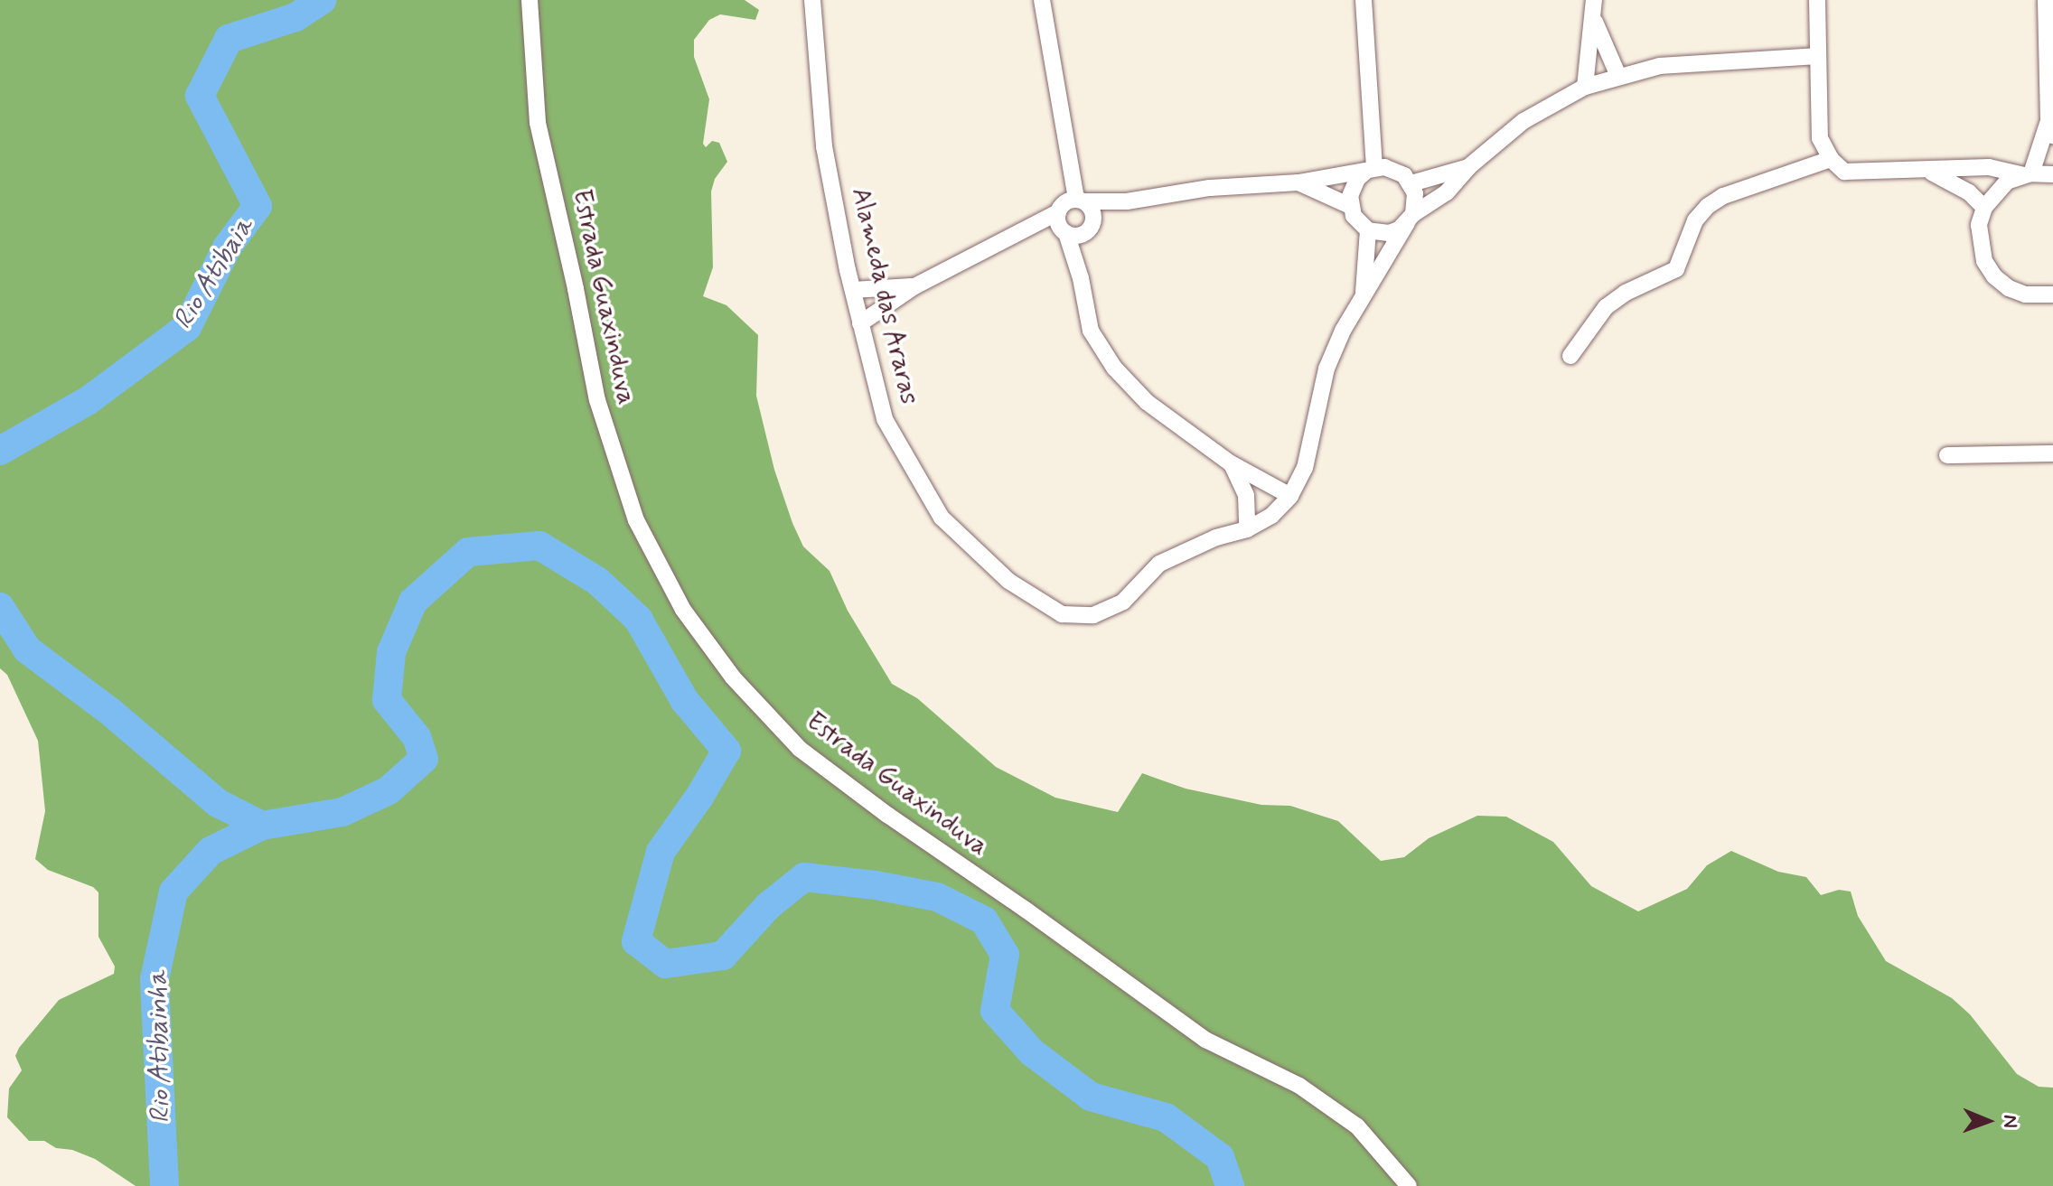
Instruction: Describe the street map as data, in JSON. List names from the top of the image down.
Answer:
{
  "streets": {
    "street": ["Alameda das Araras", "Estrada Guaxinduva"]
  },
  "water": ["Rio Atibaia", "Rio Atibainha"],
  "north": "right"
}
